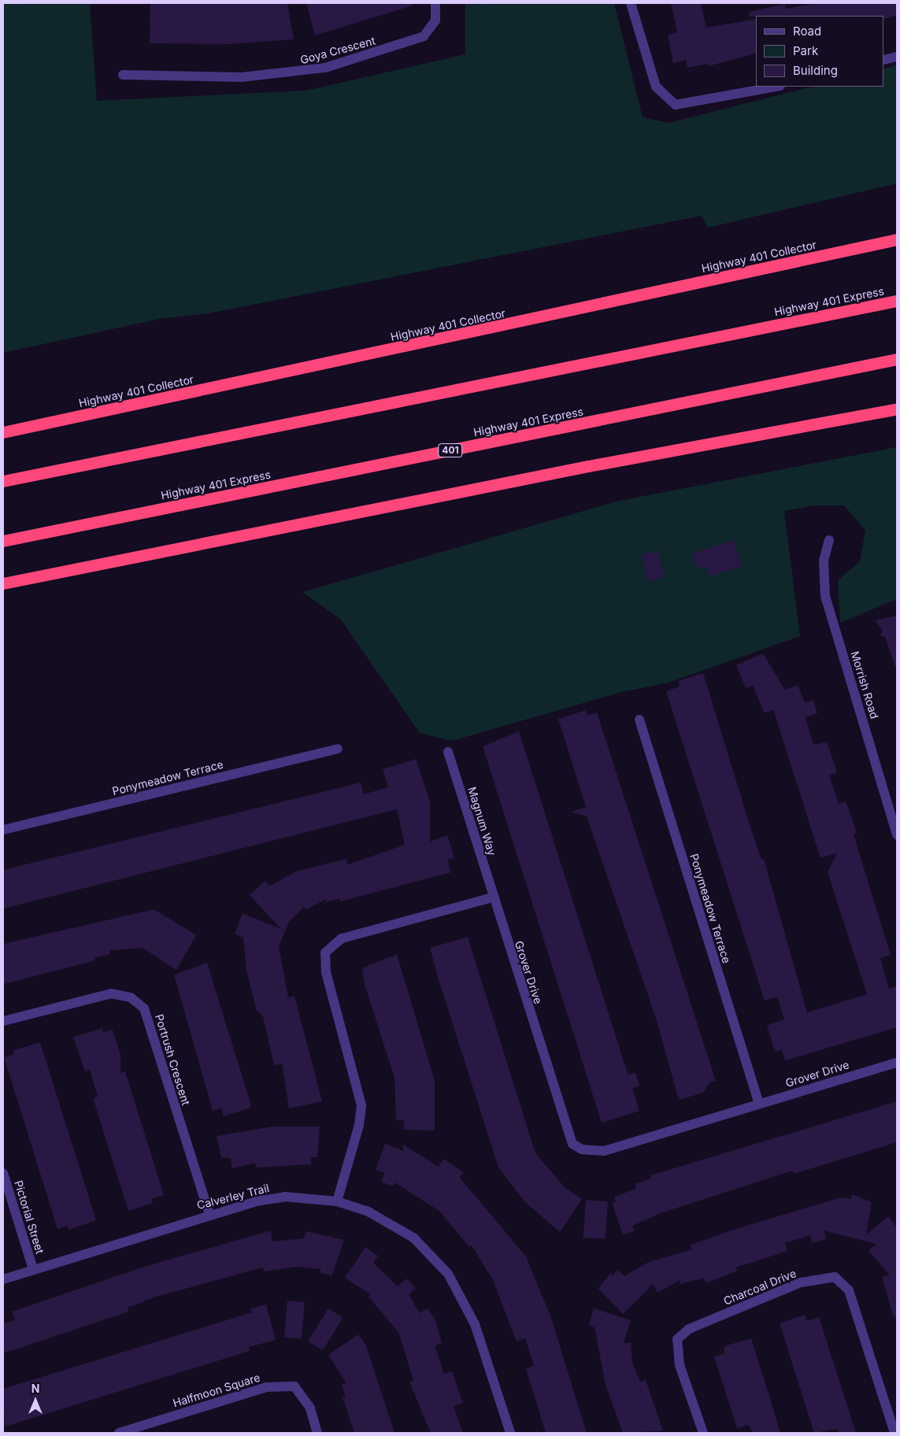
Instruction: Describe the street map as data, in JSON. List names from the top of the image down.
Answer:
{
  "streets": {
    "highway": ["Highway 401 Collector", "Highway 401 Express", "401"],
    "street": [
      "Goya Crescent",
      "Morrish Road",
      "Ponymeadow Terrace",
      "Magnum Way",
      "Grover Drive",
      "Portrush Crescent",
      "Calverley Trail",
      "Pictorial Street",
      "Charcoal Drive",
      "Halfmoon Square"
    ]
  },
  "crossings": [
    ["Ponymeadow Terrace", "Grover Drive"],
    ["Magnum Way", "Grover Drive"],
    ["Portrush Crescent", "Calverley Trail"],
    ["Calverley Trail", "Pictorial Street"]
  ],
  "legend": ["Road", "Park", "Building"],
  "north": "top"
}
